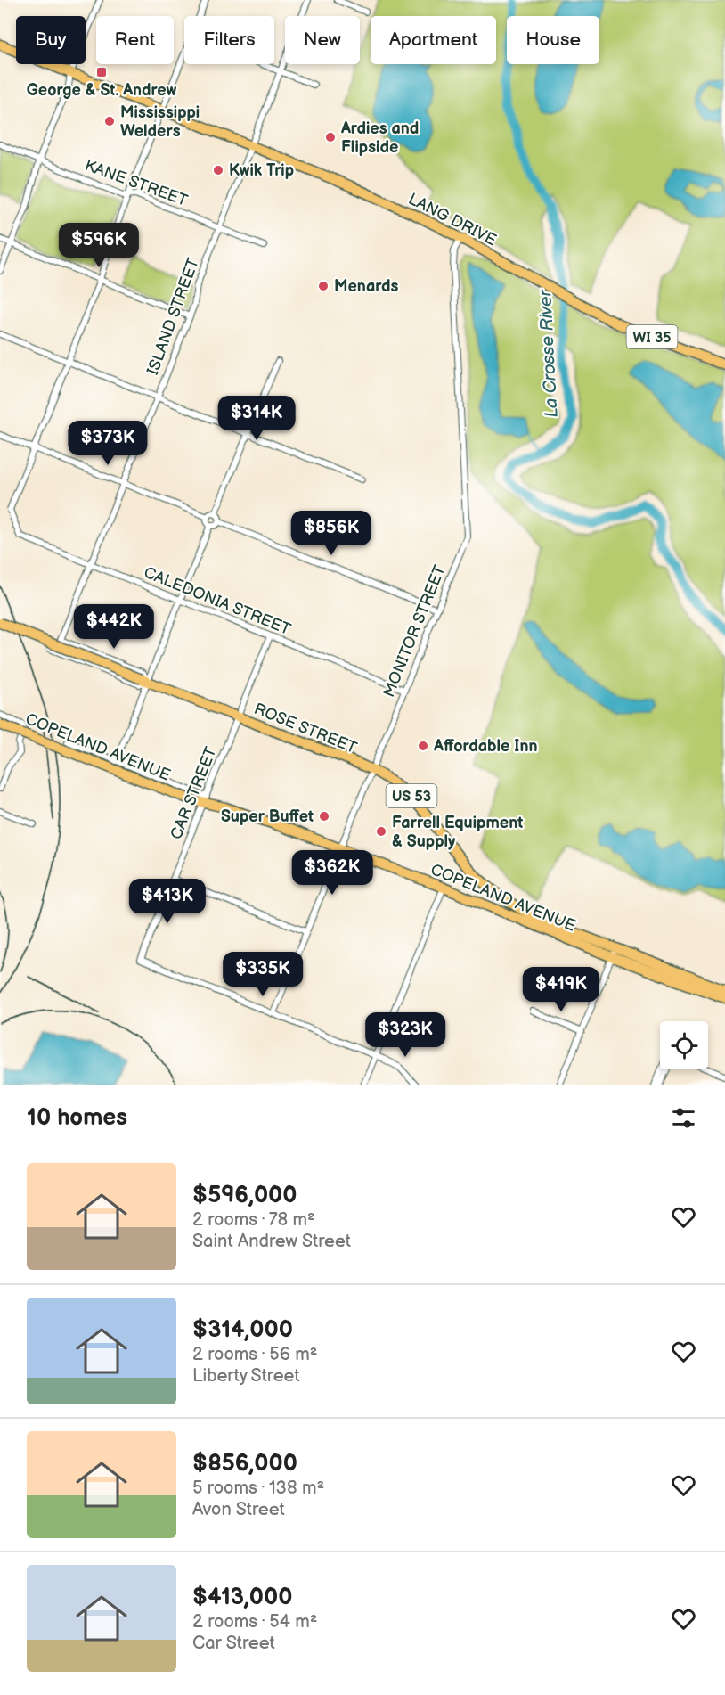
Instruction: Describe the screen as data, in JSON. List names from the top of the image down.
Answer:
{
  "streets": {
    "main road": [
      "LANG DRIVE",
      "WI 35",
      "ROSE STREET",
      "COPELAND AVENUE",
      "US 53"
    ],
    "street": [
      "KANE STREET",
      "ISLAND STREET",
      "CALEDONIA STREET",
      "MONITOR STREET",
      "CAR STREET"
    ]
  },
  "crossings": [
    ["KANE STREET", "ISLAND STREET"],
    ["LANG DRIVE", "ISLAND STREET"],
    ["LANG DRIVE", "WI 35"],
    ["LANG DRIVE", "MONITOR STREET"],
    ["ISLAND STREET", "CALEDONIA STREET"],
    ["ISLAND STREET", "ROSE STREET"],
    ["CALEDONIA STREET", "MONITOR STREET"],
    ["CALEDONIA STREET", "CAR STREET"],
    ["MONITOR STREET", "ROSE STREET"],
    ["MONITOR STREET", "COPELAND AVENUE"],
    ["MONITOR STREET", "CAR STREET"],
    ["ROSE STREET", "COPELAND AVENUE"],
    ["ROSE STREET", "CAR STREET"],
    ["COPELAND AVENUE", "CAR STREET"]
  ],
  "water": ["La Crosse River"],
  "places": {
    "transit": ["George & St. Andrew"],
    "other": [
      "Mississippi Welders",
      "Ardies and Flipside",
      "Kwik Trip",
      "Menards",
      "Affordable Inn",
      "Super Buffet",
      "Farrell Equipment & Supply"
    ]
  },
  "page": {
    "chip": [
      "Buy",
      "Rent",
      "Filters",
      "New",
      "Apartment",
      "House"
    ],
    "price": [
      "$596K",
      "$314K",
      "$373K",
      "$856K",
      "$442K",
      "$362K",
      "$413K",
      "$335K",
      "$419K",
      "$323K"
    ],
    "heading": "10 homes",
    "list": [
      {
        "name": "$596,000",
        "note": "2 rooms · 78 m² · Saint Andrew Street"
      },
      {
        "name": "$314,000",
        "note": "2 rooms · 56 m² · Liberty Street"
      },
      {
        "name": "$856,000",
        "note": "5 rooms · 138 m² · Avon Street"
      },
      {
        "name": "$413,000",
        "note": "2 rooms · 54 m² · Car Street"
      }
    ]
  }
}
